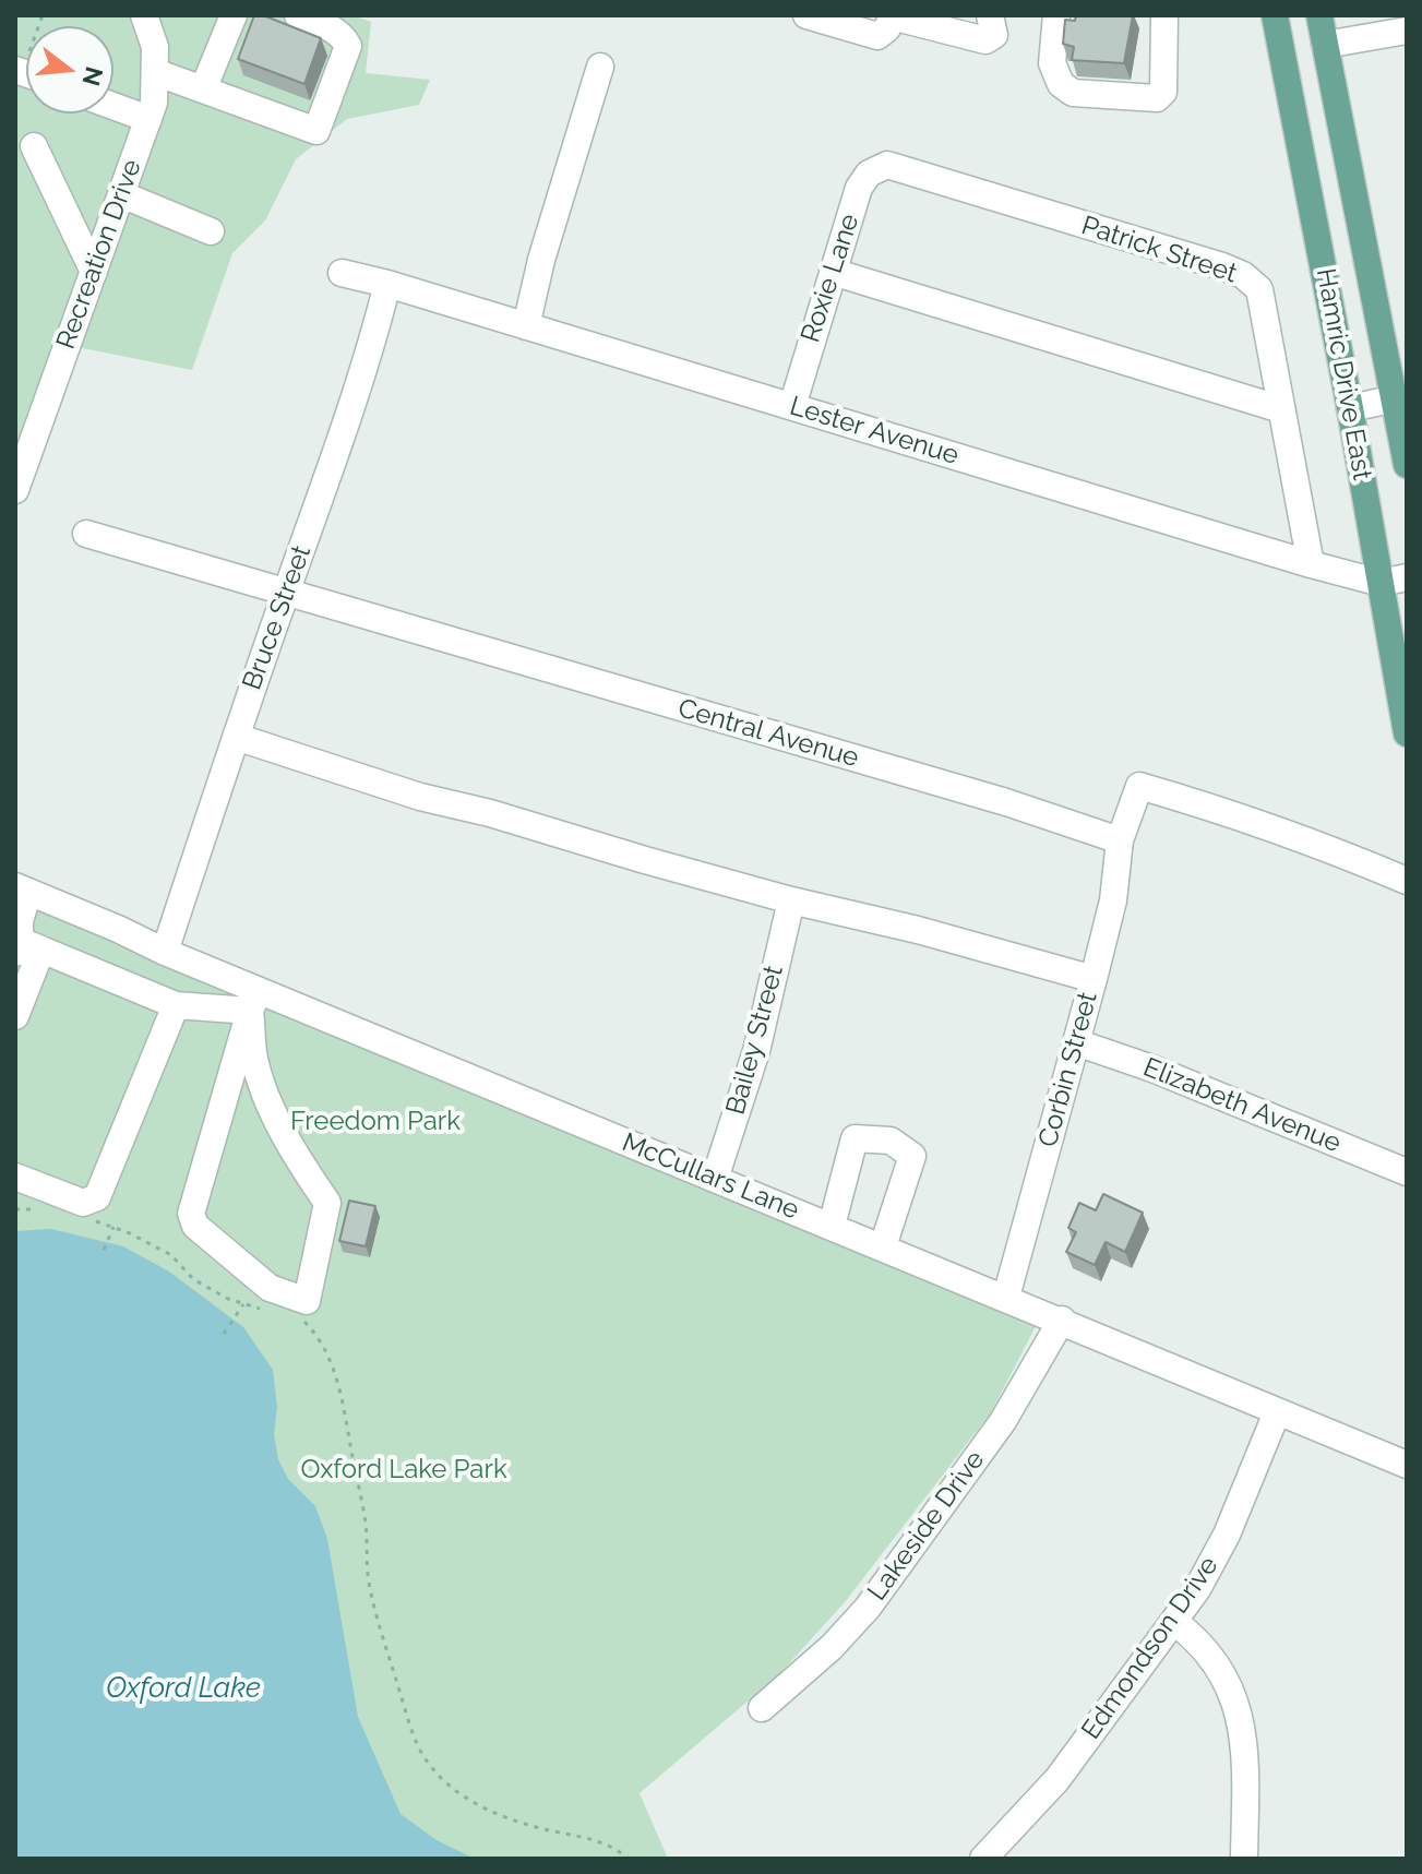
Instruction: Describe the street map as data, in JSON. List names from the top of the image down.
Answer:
{
  "streets": {
    "main road": ["Hamric Drive East"],
    "street": [
      "Patrick Street",
      "Recreation Drive",
      "Roxie Lane",
      "Lester Avenue",
      "Bruce Street",
      "Central Avenue",
      "Bailey Street",
      "Corbin Street",
      "Elizabeth Avenue",
      "McCullars Lane",
      "Lakeside Drive",
      "Edmondson Drive"
    ]
  },
  "crossings": [
    ["Patrick Street", "Roxie Lane"],
    ["Patrick Street", "Lester Avenue"],
    ["Roxie Lane", "Lester Avenue"],
    ["Hamric Drive East", "Lester Avenue"],
    ["Lester Avenue", "Bruce Street"],
    ["Bruce Street", "Central Avenue"],
    ["Bruce Street", "McCullars Lane"],
    ["Central Avenue", "Corbin Street"],
    ["Bailey Street", "McCullars Lane"],
    ["Corbin Street", "Elizabeth Avenue"],
    ["Corbin Street", "McCullars Lane"],
    ["McCullars Lane", "Lakeside Drive"],
    ["McCullars Lane", "Edmondson Drive"]
  ],
  "water": ["Oxford Lake"],
  "parks": ["Freedom Park", "Oxford Lake Park"],
  "north": "right"
}
